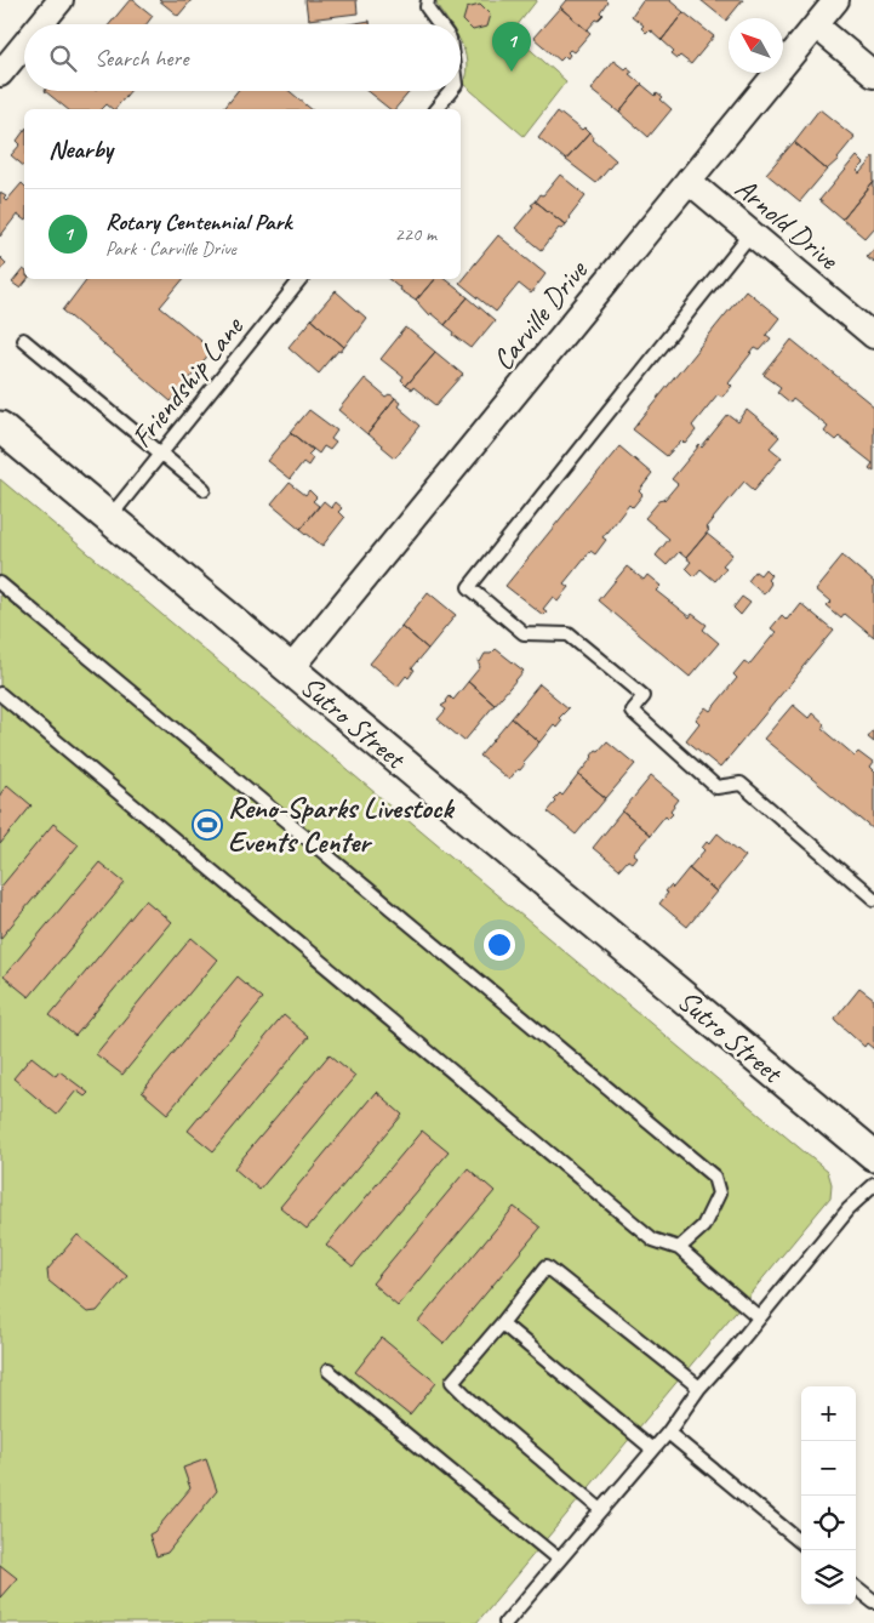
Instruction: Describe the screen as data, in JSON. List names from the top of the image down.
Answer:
{
  "streets": {
    "street": ["Arnold Drive", "Carville Drive", "Sutro Street"],
    "lane": ["Friendship Lane"]
  },
  "crossings": [
    ["Arnold Drive", "Carville Drive"],
    ["Carville Drive", "Sutro Street"],
    ["Friendship Lane", "Sutro Street"]
  ],
  "places": {
    "sports": ["Reno-Sparks Livestock Events Center"]
  },
  "north": "top left",
  "page": {
    "pins": "1",
    "search": "Search here",
    "heading": "Nearby",
    "list": [
      {
        "mark": "1",
        "name": "Rotary Centennial Park",
        "note": "Park · Carville Drive",
        "value": "220 m"
      }
    ],
    "map_buttons": ["+", "−"]
  }
}
